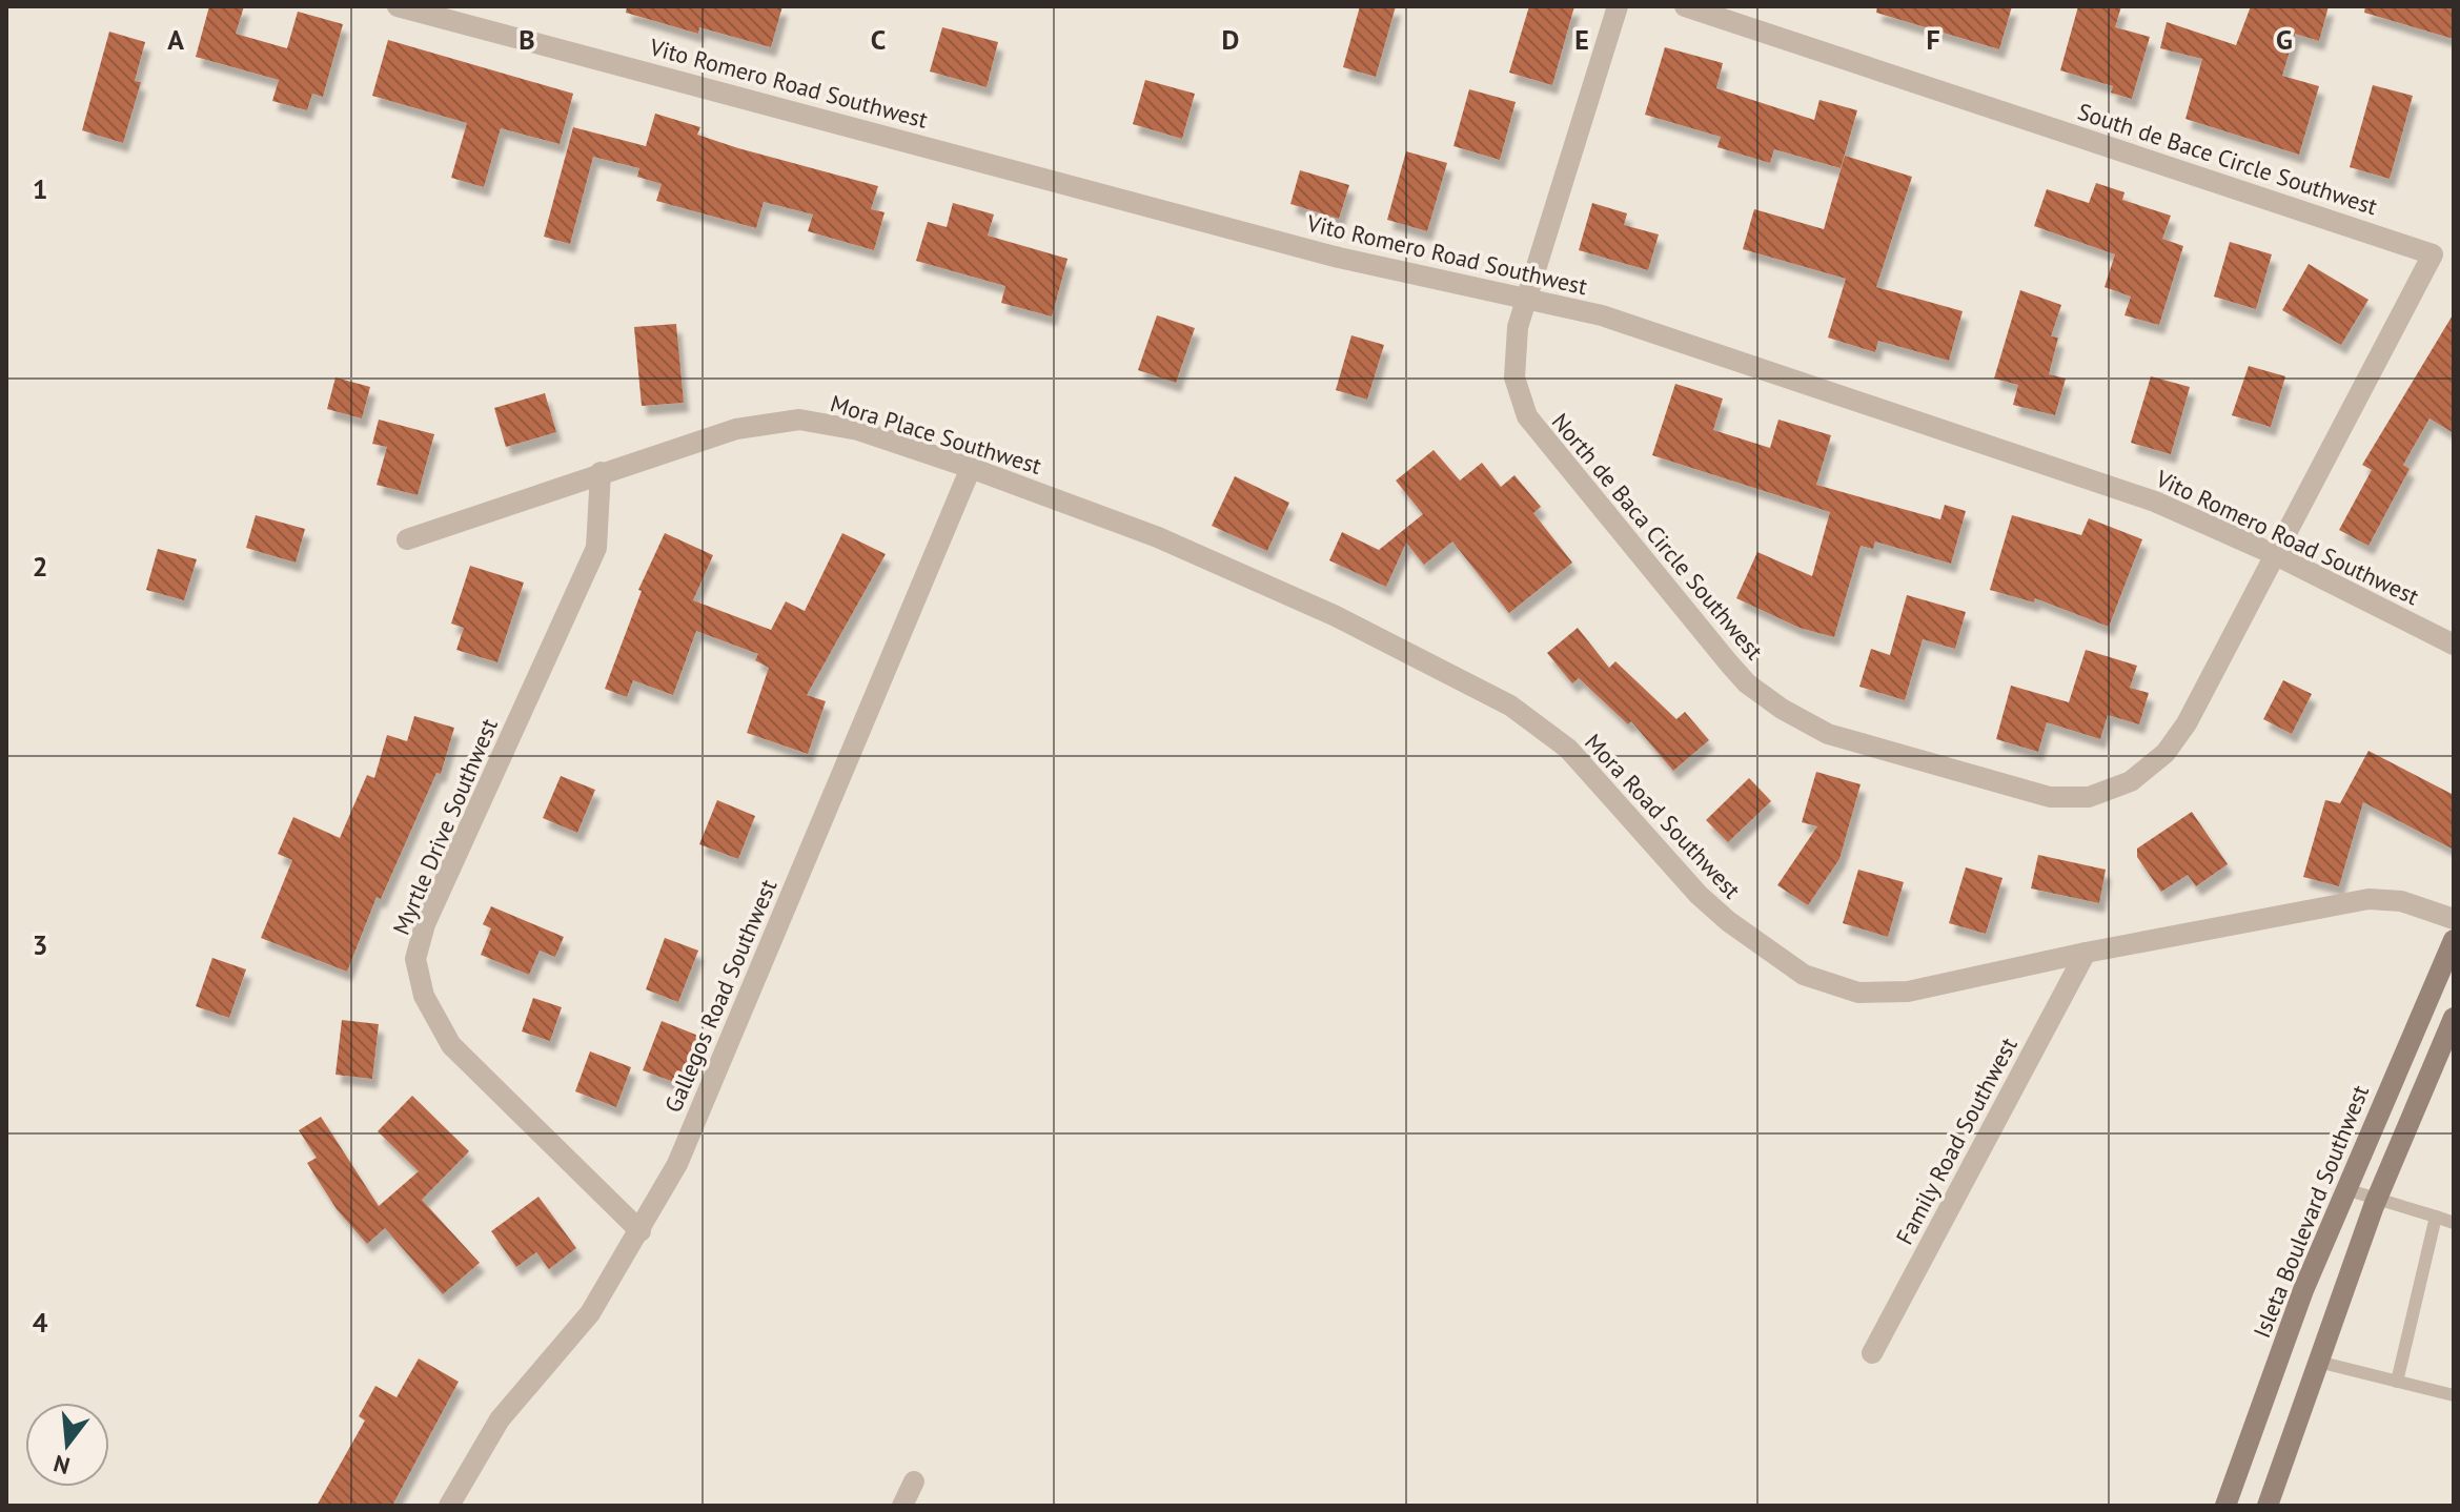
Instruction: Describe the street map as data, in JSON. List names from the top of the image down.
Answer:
{
  "streets": {
    "main road": ["Isleta Boulevard Southwest"],
    "street": [
      "Vito Romero Road Southwest",
      "South de Bace Circle Southwest",
      "Mora Place Southwest",
      "North de Baca Circle Southwest",
      "Mora Road Southwest",
      "Myrtle Drive Southwest",
      "Gallegos Road Southwest",
      "Family Road Southwest"
    ]
  },
  "crossings": [
    ["Vito Romero Road Southwest", "South de Bace Circle Southwest"],
    ["Vito Romero Road Southwest", "North de Baca Circle Southwest"],
    ["South de Bace Circle Southwest", "North de Baca Circle Southwest"],
    ["Mora Place Southwest", "Mora Road Southwest"],
    ["Mora Place Southwest", "Myrtle Drive Southwest"],
    ["Mora Place Southwest", "Gallegos Road Southwest"],
    ["Mora Road Southwest", "Family Road Southwest"],
    ["Myrtle Drive Southwest", "Gallegos Road Southwest"]
  ],
  "north": "bottom",
  "grid": {
    "columns": [
      "A",
      "B",
      "C",
      "D",
      "E",
      "F",
      "G"
    ],
    "rows": [
      "1",
      "2",
      "3",
      "4"
    ]
  }
}
